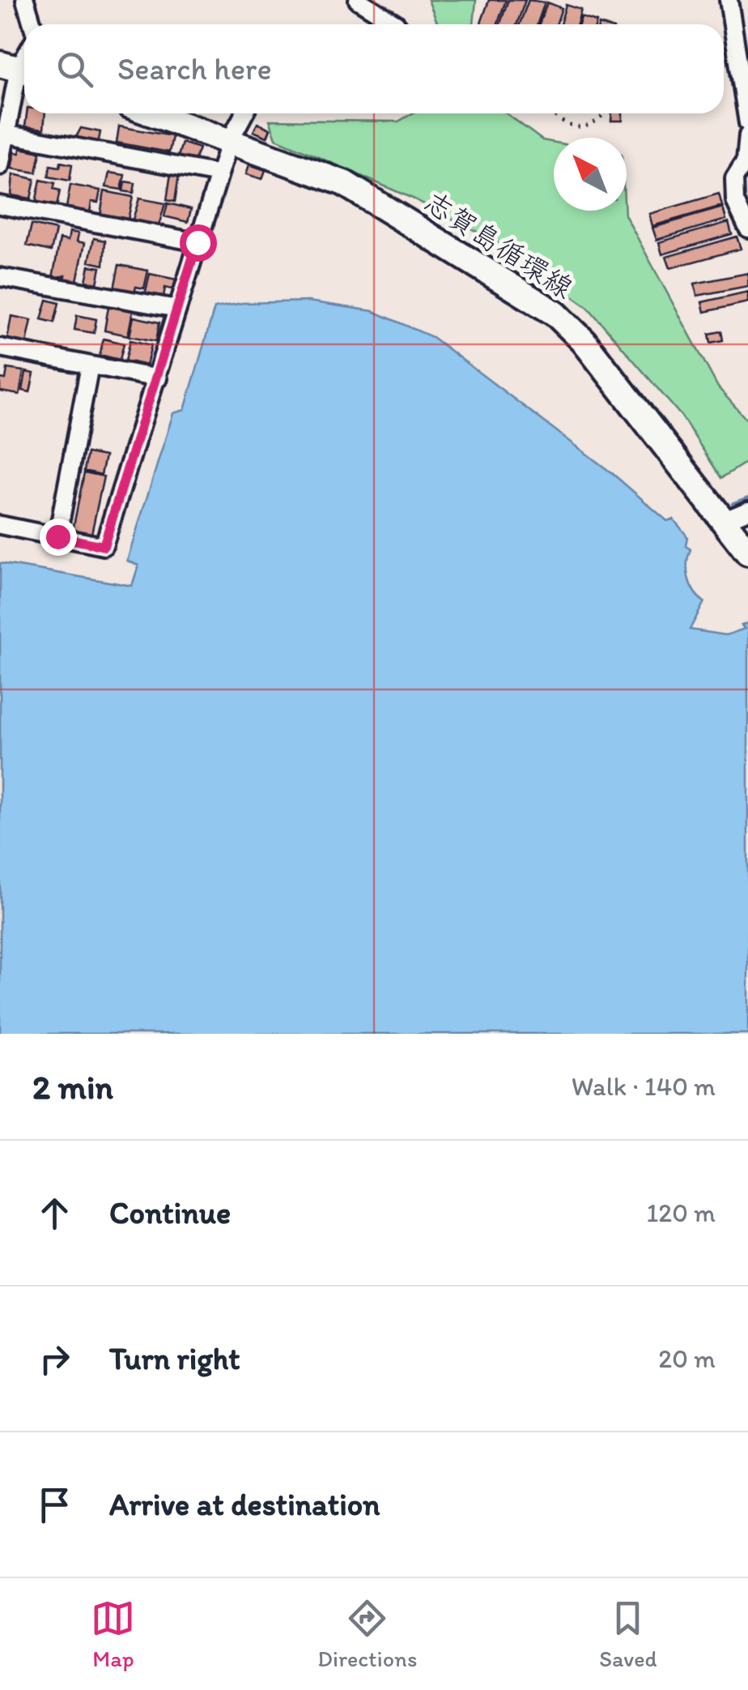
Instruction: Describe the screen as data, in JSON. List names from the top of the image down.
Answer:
{
  "streets": {
    "main road": ["志賀島循環線"]
  },
  "north": "top left",
  "page": {
    "search": "Search here",
    "heading": ["2 min", "Walk · 140 m"],
    "list": [
      ["Continue", "120 m"],
      ["Turn right", "20 m"],
      "Arrive at destination"
    ],
    "nav": ["Map", "Directions", "Saved"]
  }
}
